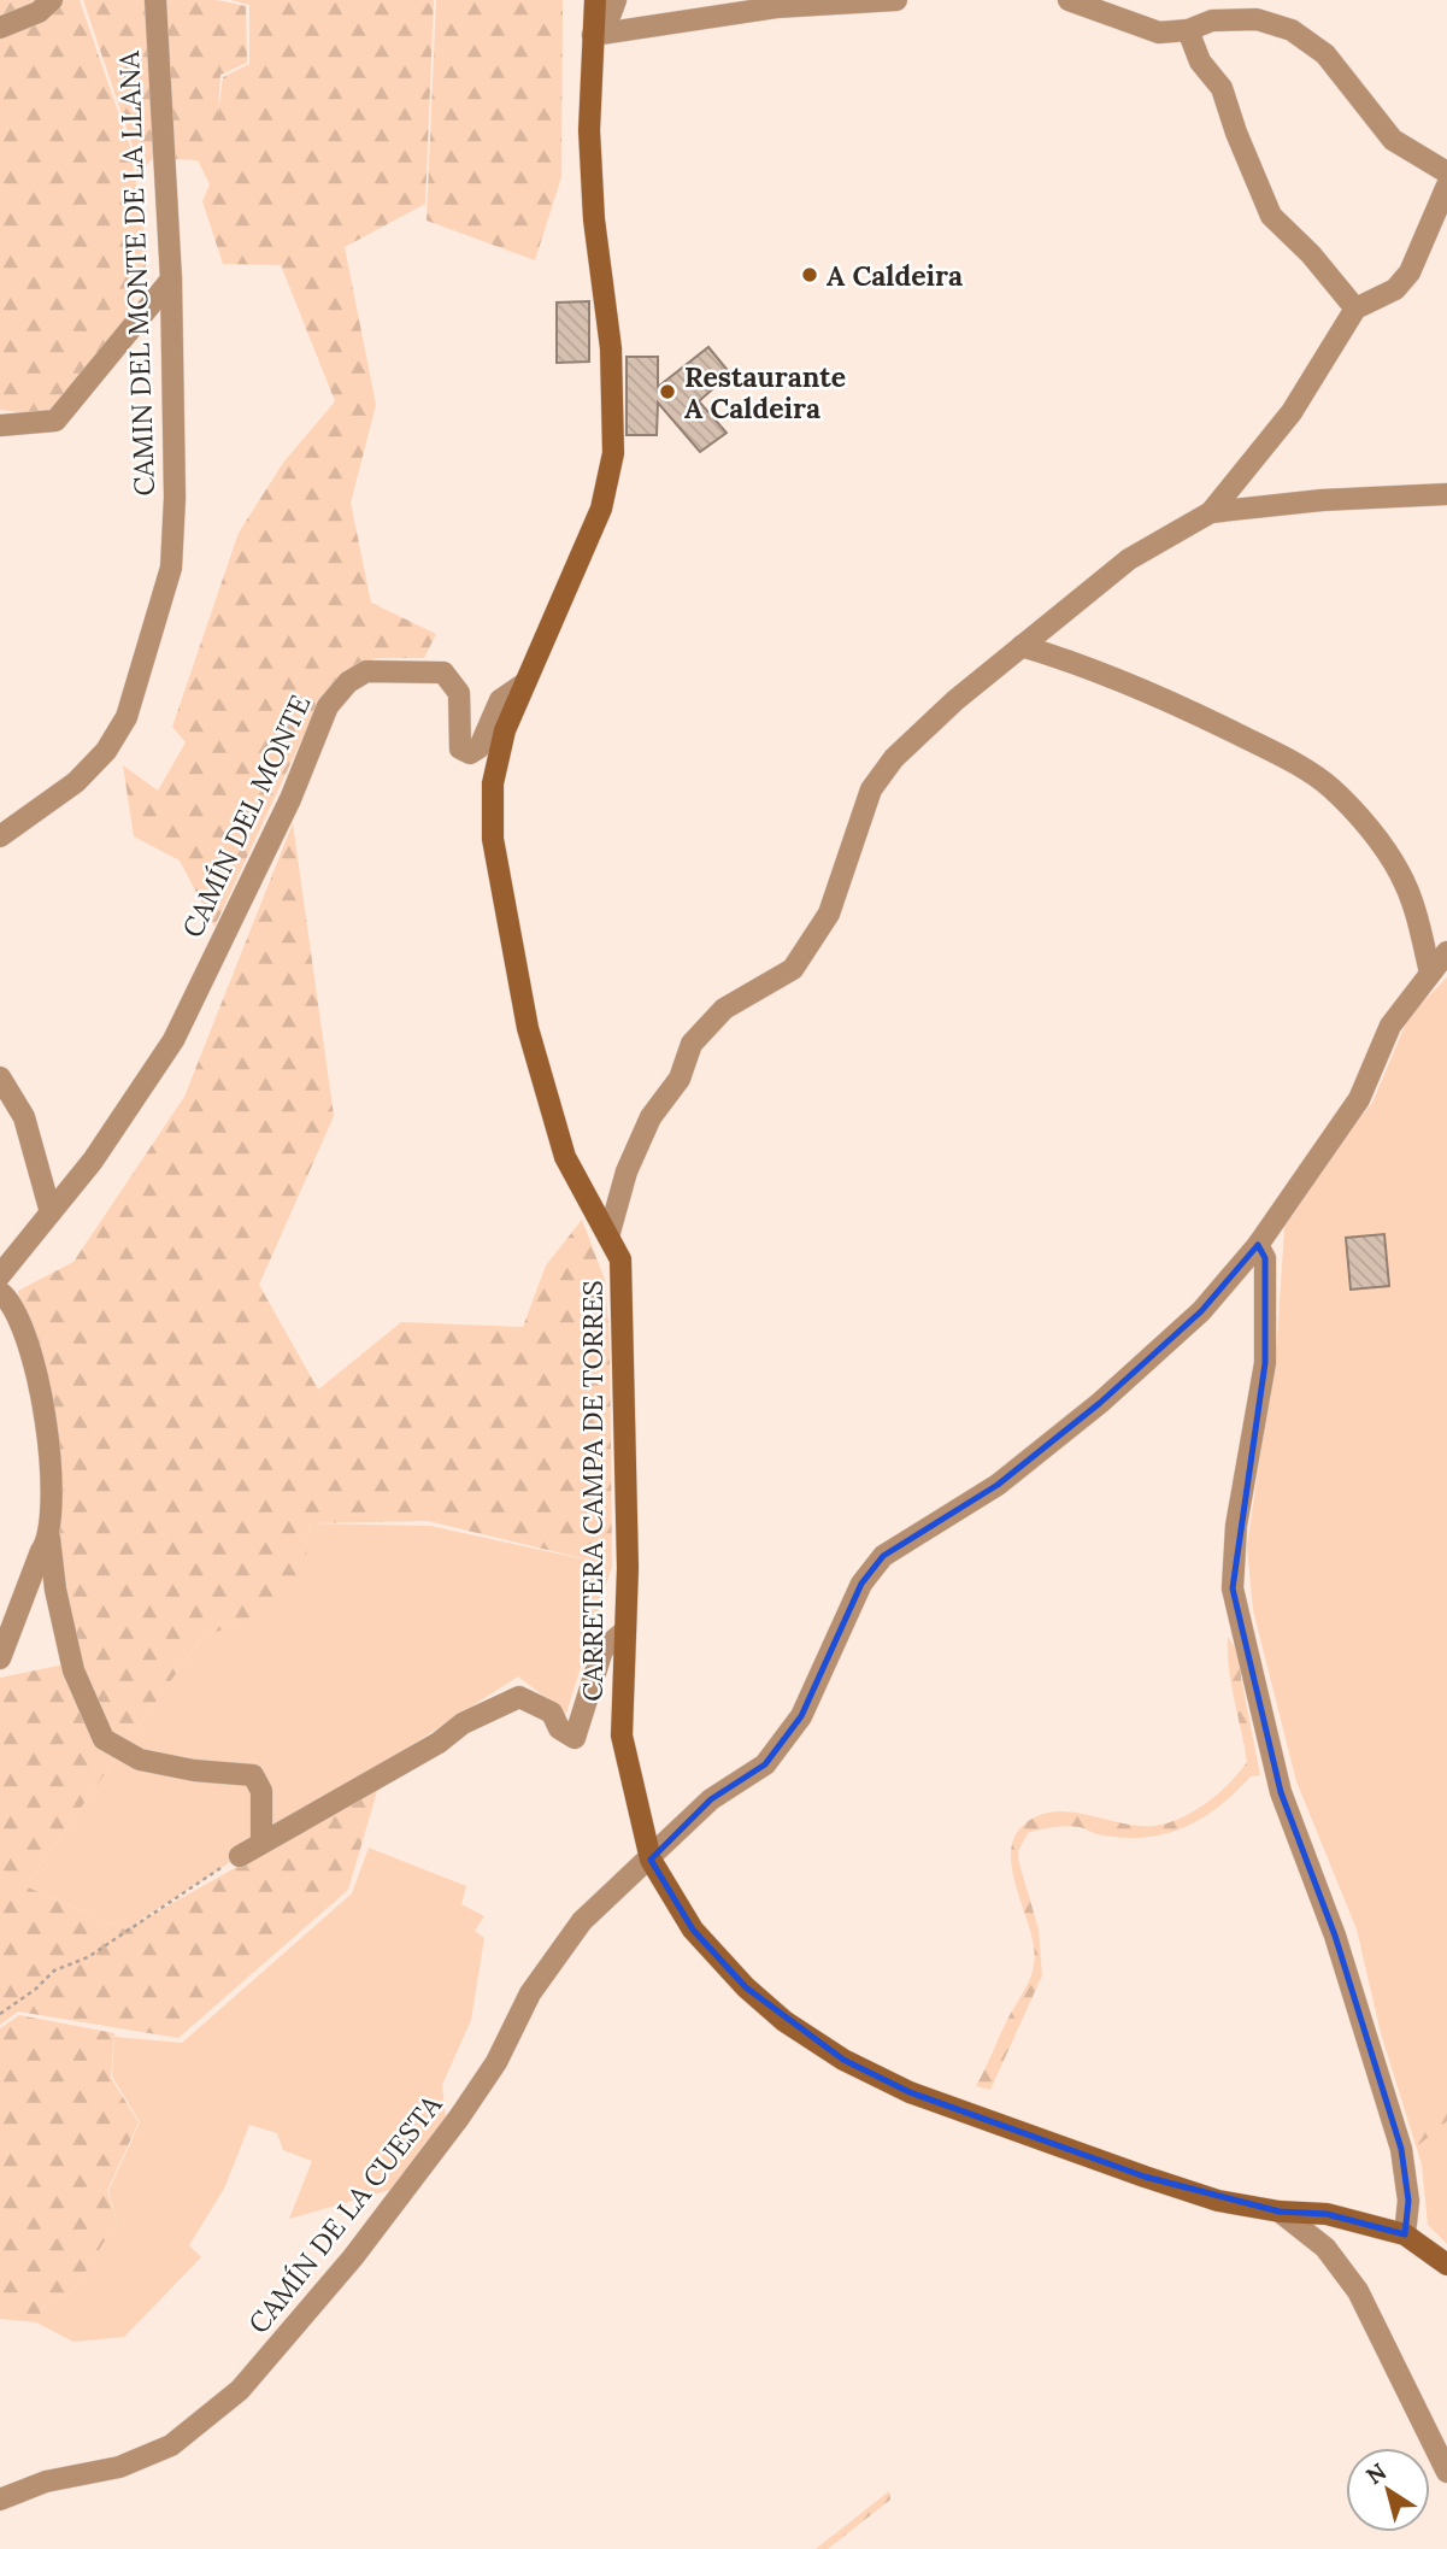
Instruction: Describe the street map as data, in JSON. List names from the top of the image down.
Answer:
{
  "streets": {
    "street": [
      "CAMIN DEL MONTE DE LA LLANA",
      "CAMÍN DEL MONTE",
      "CARRETERA CAMPA DE TORRES",
      "CAMÍN DE LA CUESTA"
    ]
  },
  "crossings": [
    ["CAMÍN DEL MONTE", "CARRETERA CAMPA DE TORRES"],
    ["CARRETERA CAMPA DE TORRES", "CAMÍN DE LA CUESTA"]
  ],
  "places": ["A Caldeira", "Restaurante A Caldeira"],
  "north": "top left"
}
